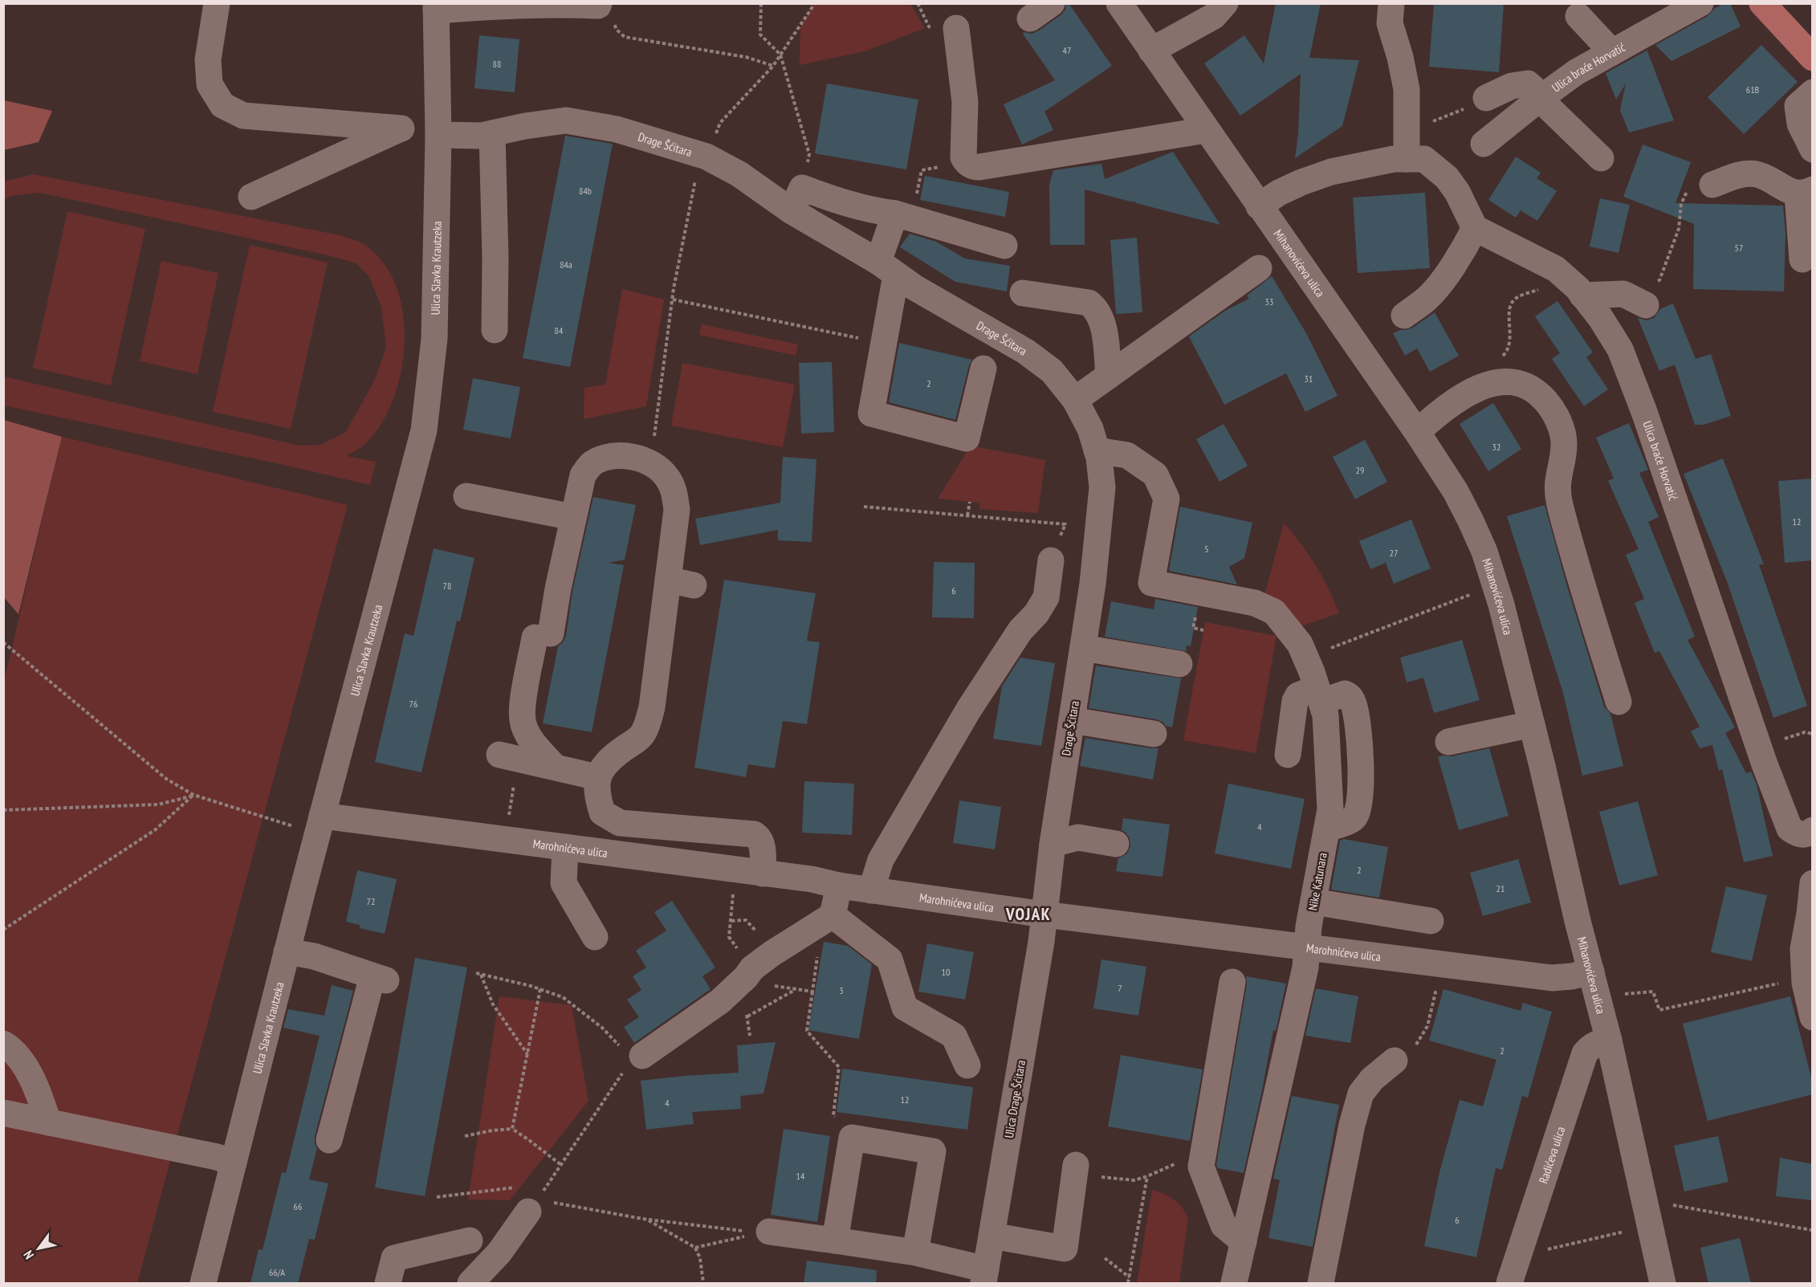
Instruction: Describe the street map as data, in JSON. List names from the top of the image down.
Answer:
{
  "streets": {
    "street": [
      "Ulica braće Horvatić",
      "Drage Šćitara",
      "Mihanovićeva ulica",
      "Ulica Slavka Krautzeka",
      "Marohnićeva ulica",
      "Nike Katunara",
      "Ulica Drage Šćitara",
      "Radićeva ulica"
    ]
  },
  "crossings": [
    ["Drage Šćitara", "Ulica Slavka Krautzeka"],
    ["Drage Šćitara", "Marohnićeva ulica"],
    ["Drage Šćitara", "Nike Katunara"],
    ["Drage Šćitara", "Ulica Drage Šćitara"],
    ["Mihanovićeva ulica", "Marohnićeva ulica"],
    ["Mihanovićeva ulica", "Radićeva ulica"],
    ["Ulica Slavka Krautzeka", "Marohnićeva ulica"],
    ["Marohnićeva ulica", "Nike Katunara"],
    ["Marohnićeva ulica", "Ulica Drage Šćitara"]
  ],
  "districts": ["VOJAK"],
  "house_numbers": [
    "47",
    "88",
    "61B",
    "84b",
    "57",
    "84a",
    "33",
    "84",
    "31",
    "2",
    "32",
    "29",
    "12",
    "5",
    "27",
    "78",
    "6",
    "76",
    "4",
    "2",
    "21",
    "72",
    "10",
    "7",
    "3",
    "2",
    "12",
    "4",
    "14",
    "66",
    "6",
    "66/A"
  ],
  "north": "bottom left"
}
